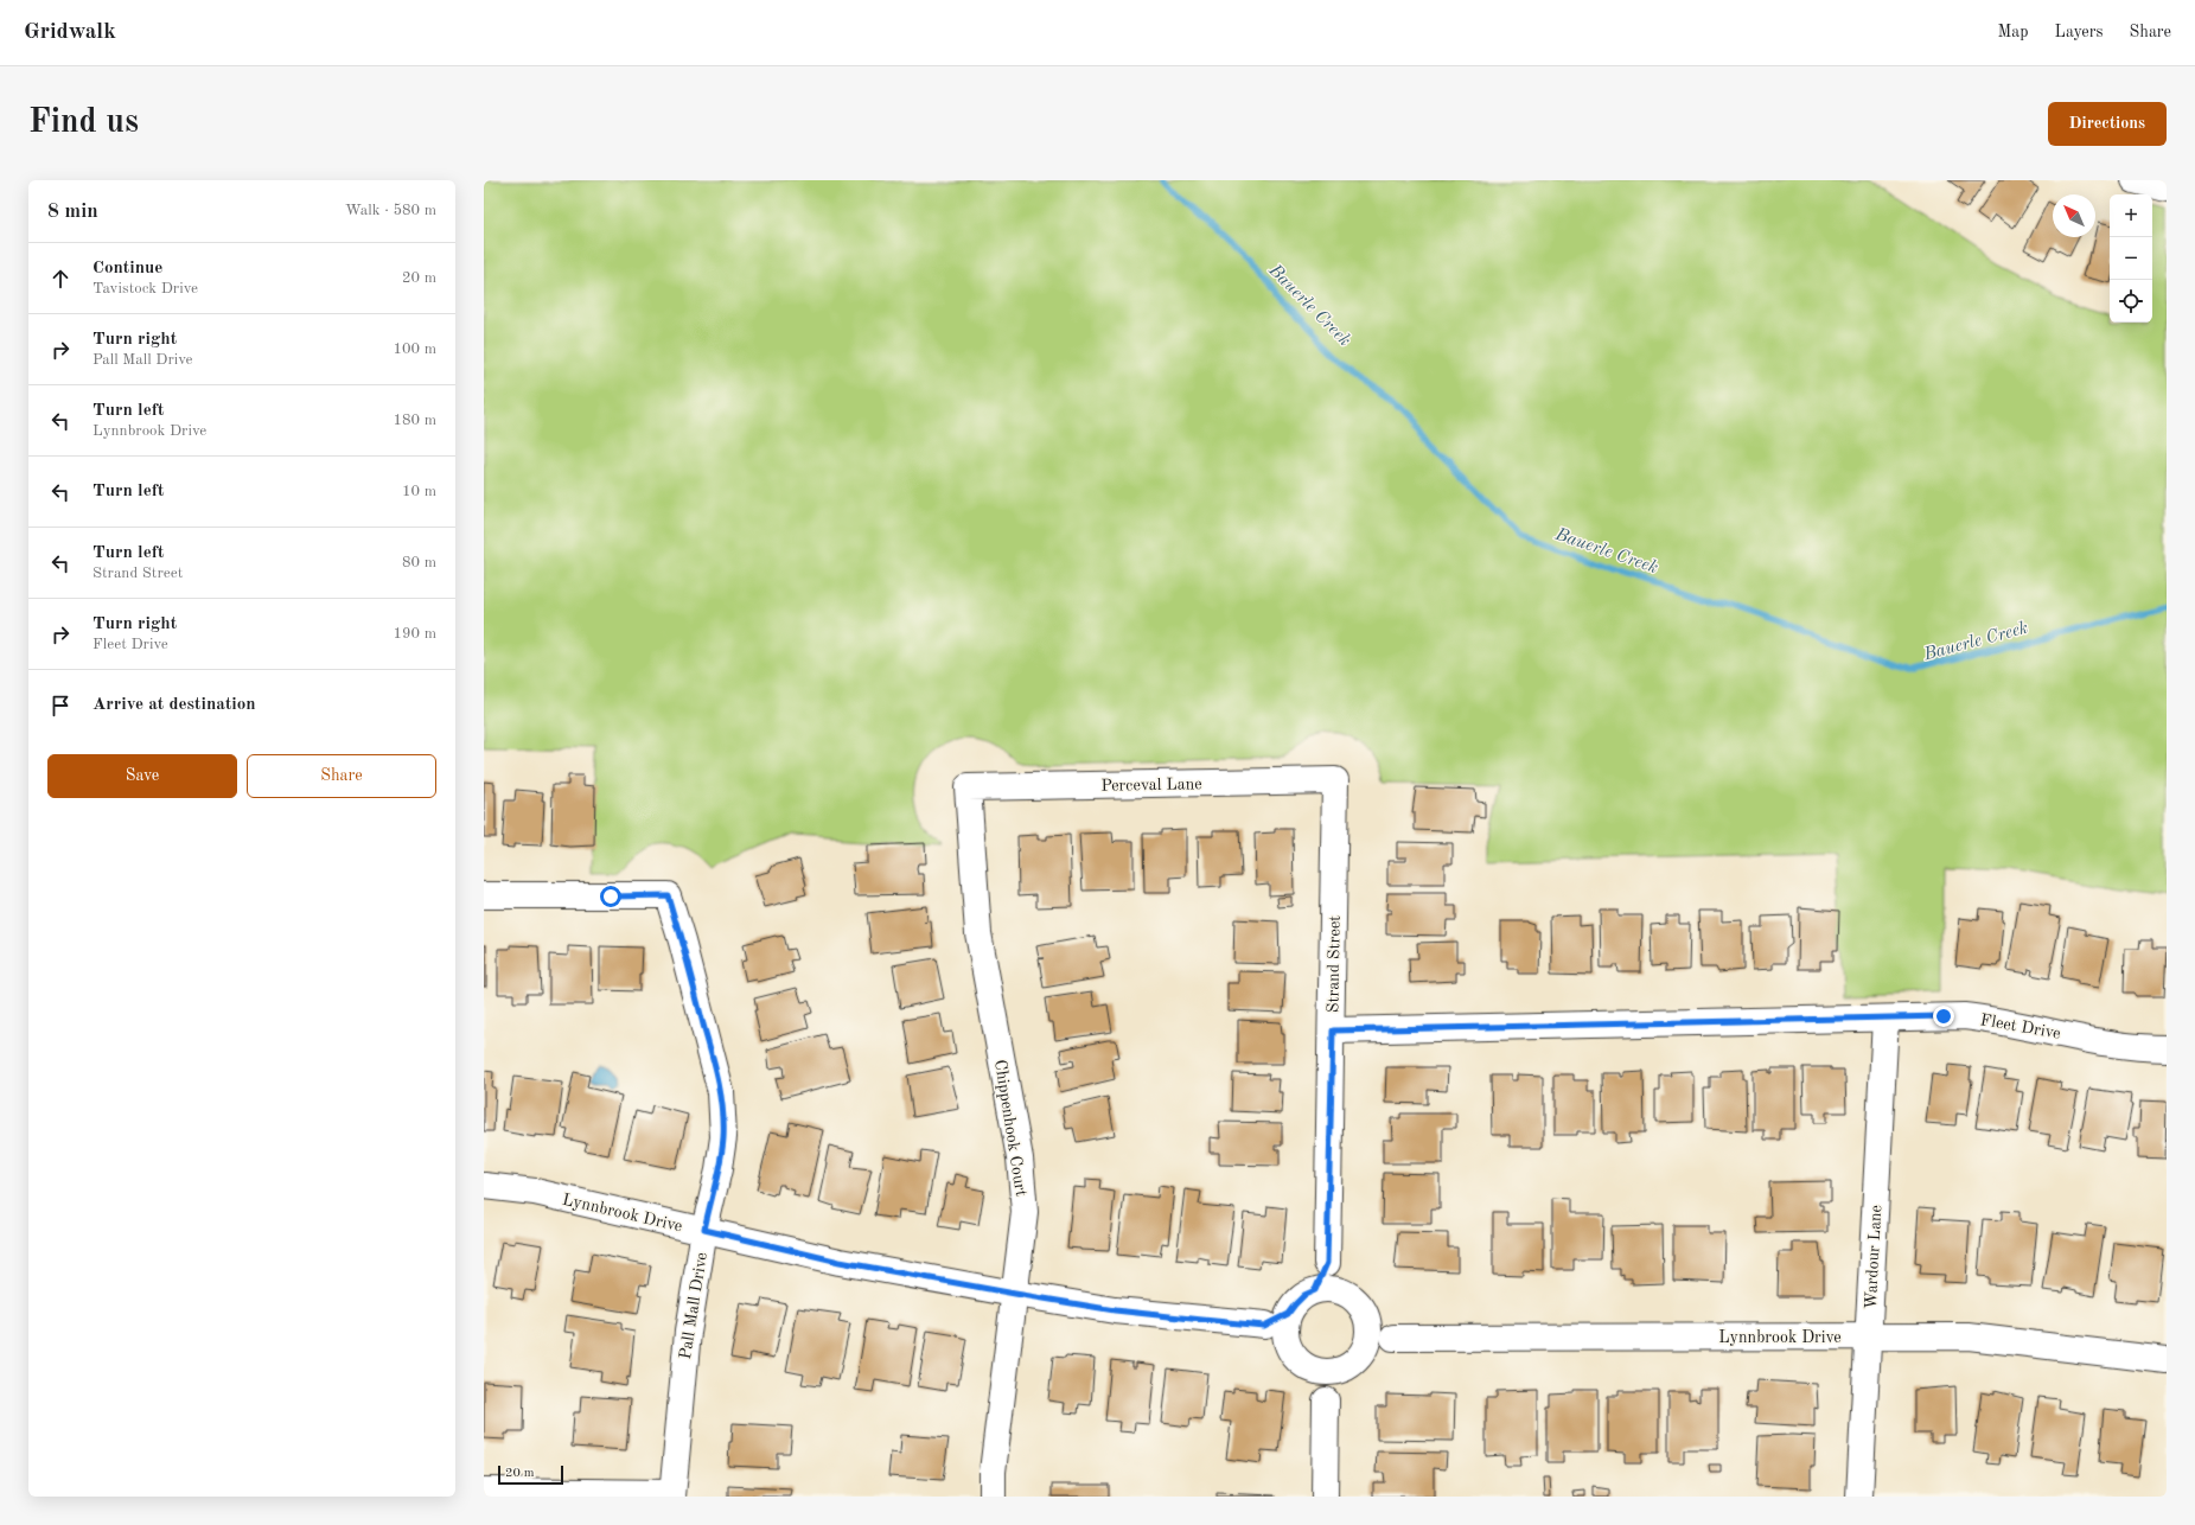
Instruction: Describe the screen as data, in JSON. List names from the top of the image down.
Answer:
{
  "streets": {
    "street": [
      "Perceval Lane",
      "Strand Street",
      "Fleet Drive",
      "Chippenhook Court",
      "Lynnbrook Drive",
      "Wardour Lane",
      "Pall Mall Drive"
    ]
  },
  "crossings": [
    ["Perceval Lane", "Strand Street"],
    ["Perceval Lane", "Chippenhook Court"],
    ["Strand Street", "Fleet Drive"],
    ["Strand Street", "Lynnbrook Drive"],
    ["Fleet Drive", "Wardour Lane"],
    ["Chippenhook Court", "Lynnbrook Drive"],
    ["Lynnbrook Drive", "Wardour Lane"],
    ["Lynnbrook Drive", "Pall Mall Drive"]
  ],
  "water": ["Bauerle Creek"],
  "scale_bar": "20 m",
  "north": "top left",
  "page": {
    "header": "Gridwalk",
    "nav": ["Map", "Layers", "Share"],
    "buttons": [
      "Directions",
      ["Save", "Share"]
    ],
    "title": "Find us",
    "heading": ["8 min", "Walk · 580 m"],
    "map_buttons": ["+", "−"],
    "list": [
      ["Continue", "Tavistock Drive", "20 m"],
      ["Turn right", "Pall Mall Drive", "100 m"],
      ["Turn left", "Lynnbrook Drive", "180 m"],
      ["Turn left", "10 m"],
      ["Turn left", "Strand Street", "80 m"],
      ["Turn right", "Fleet Drive", "190 m"],
      "Arrive at destination"
    ],
    "scale": "20 m"
  }
}
